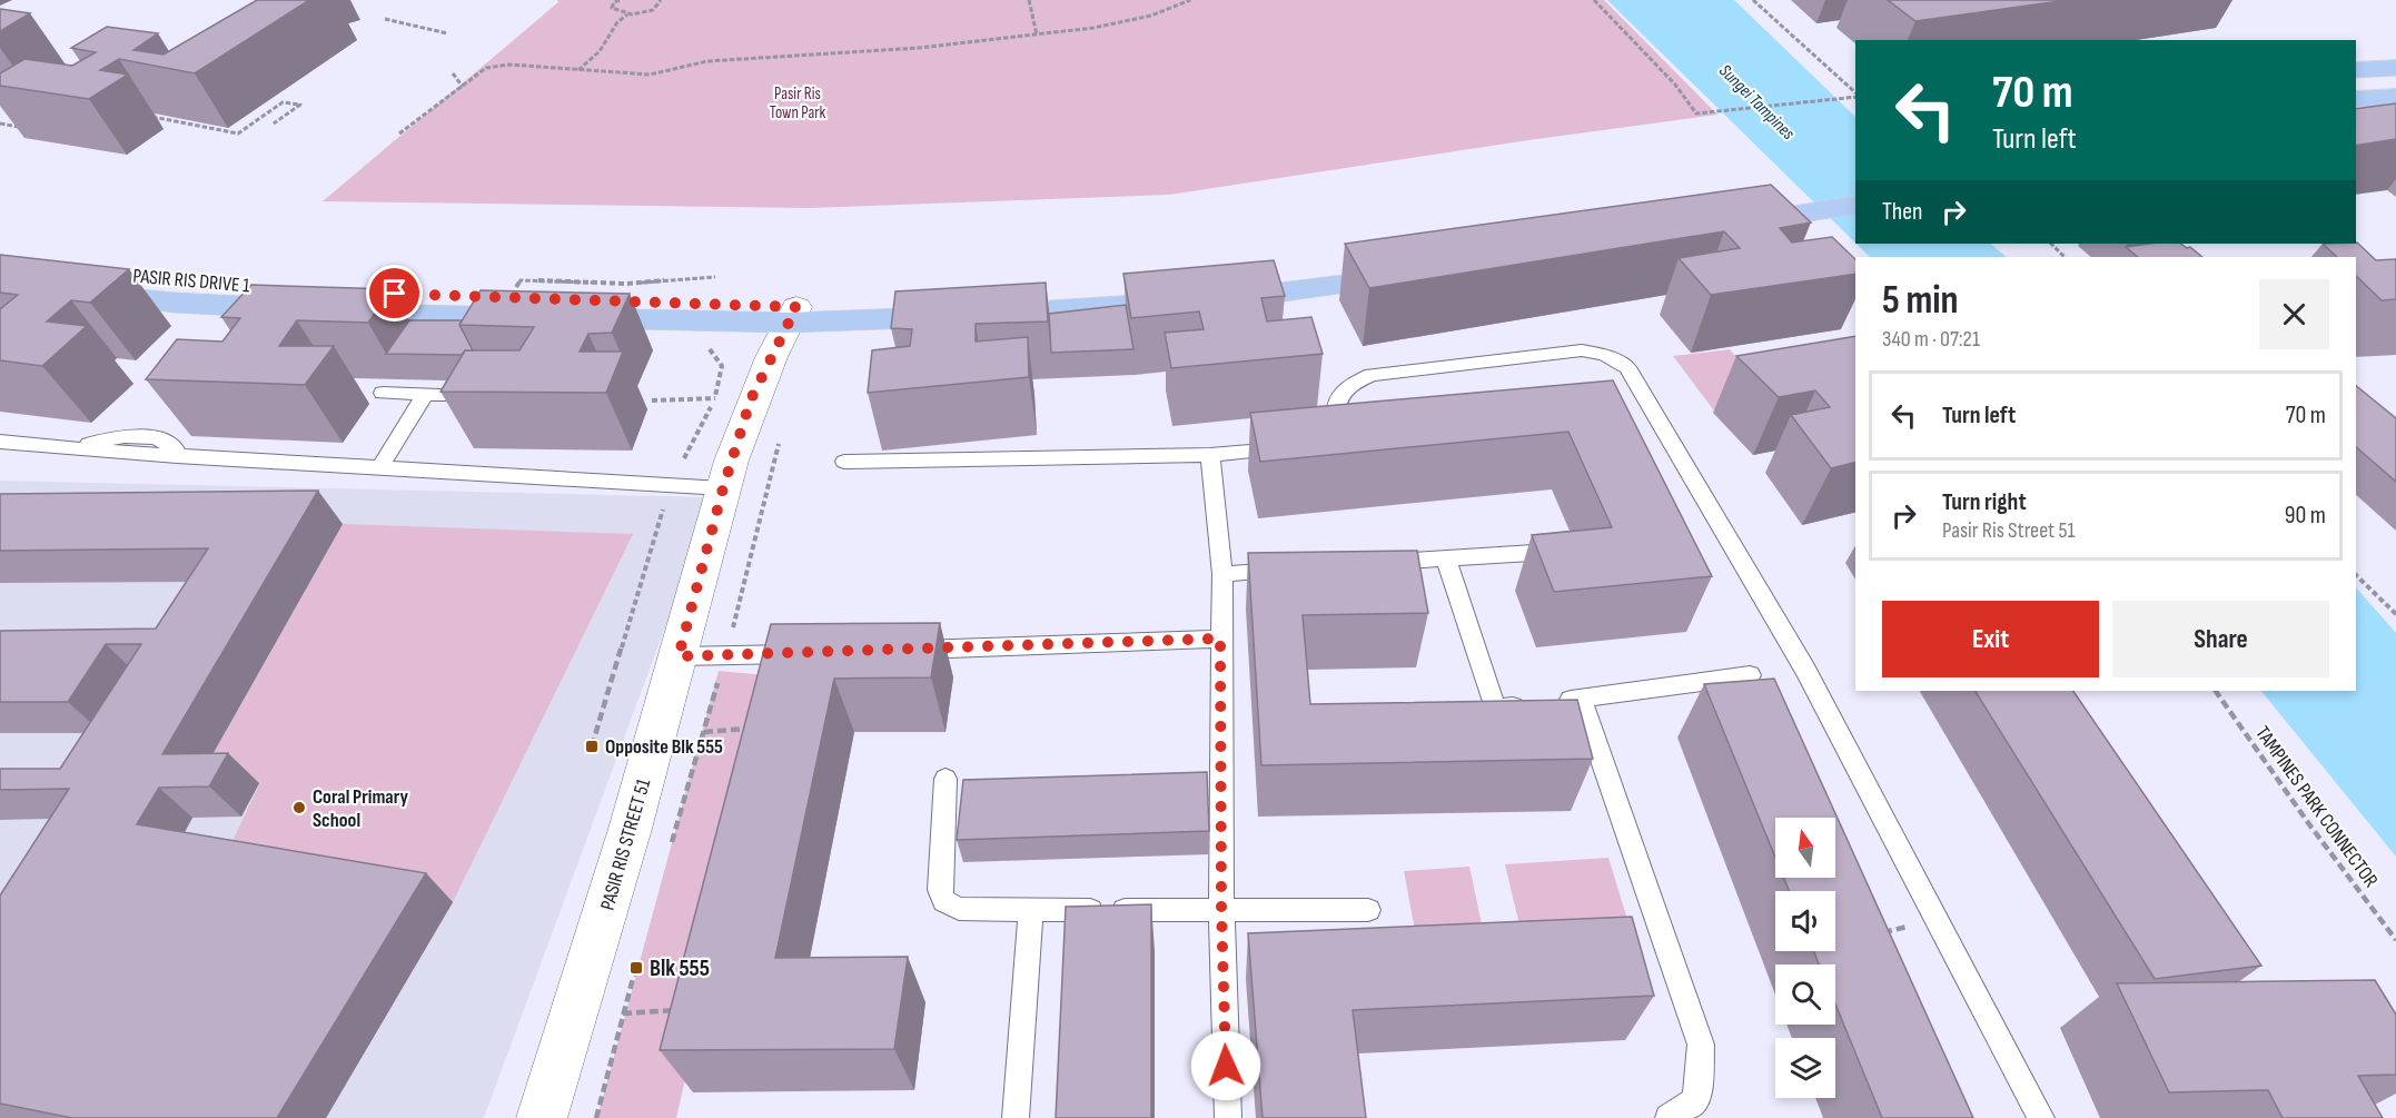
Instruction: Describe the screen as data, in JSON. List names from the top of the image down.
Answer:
{
  "streets": {
    "main road": ["PASIR RIS DRIVE 1"],
    "street": ["PASIR RIS STREET 51"],
    "path": ["TAMPINES PARK CONNECTOR"]
  },
  "crossings": [
    ["PASIR RIS DRIVE 1", "PASIR RIS STREET 51"]
  ],
  "water": ["Sungei Tampines"],
  "parks": ["Pasir Ris Town Park"],
  "places": {
    "transit": ["Opposite Blk 555", "Blk 555"],
    "other": ["Coral Primary School"]
  },
  "north": "top",
  "page": {
    "turn": ["70 m", "Turn left"],
    "then": "Then",
    "heading": ["5 min", "340 m · 07:21"],
    "list": [
      {
        "name": "Turn left",
        "value": "70 m"
      },
      {
        "name": "Turn right",
        "note": "Pasir Ris Street 51",
        "value": "90 m"
      }
    ],
    "buttons": ["Exit", "Share"]
  }
}
